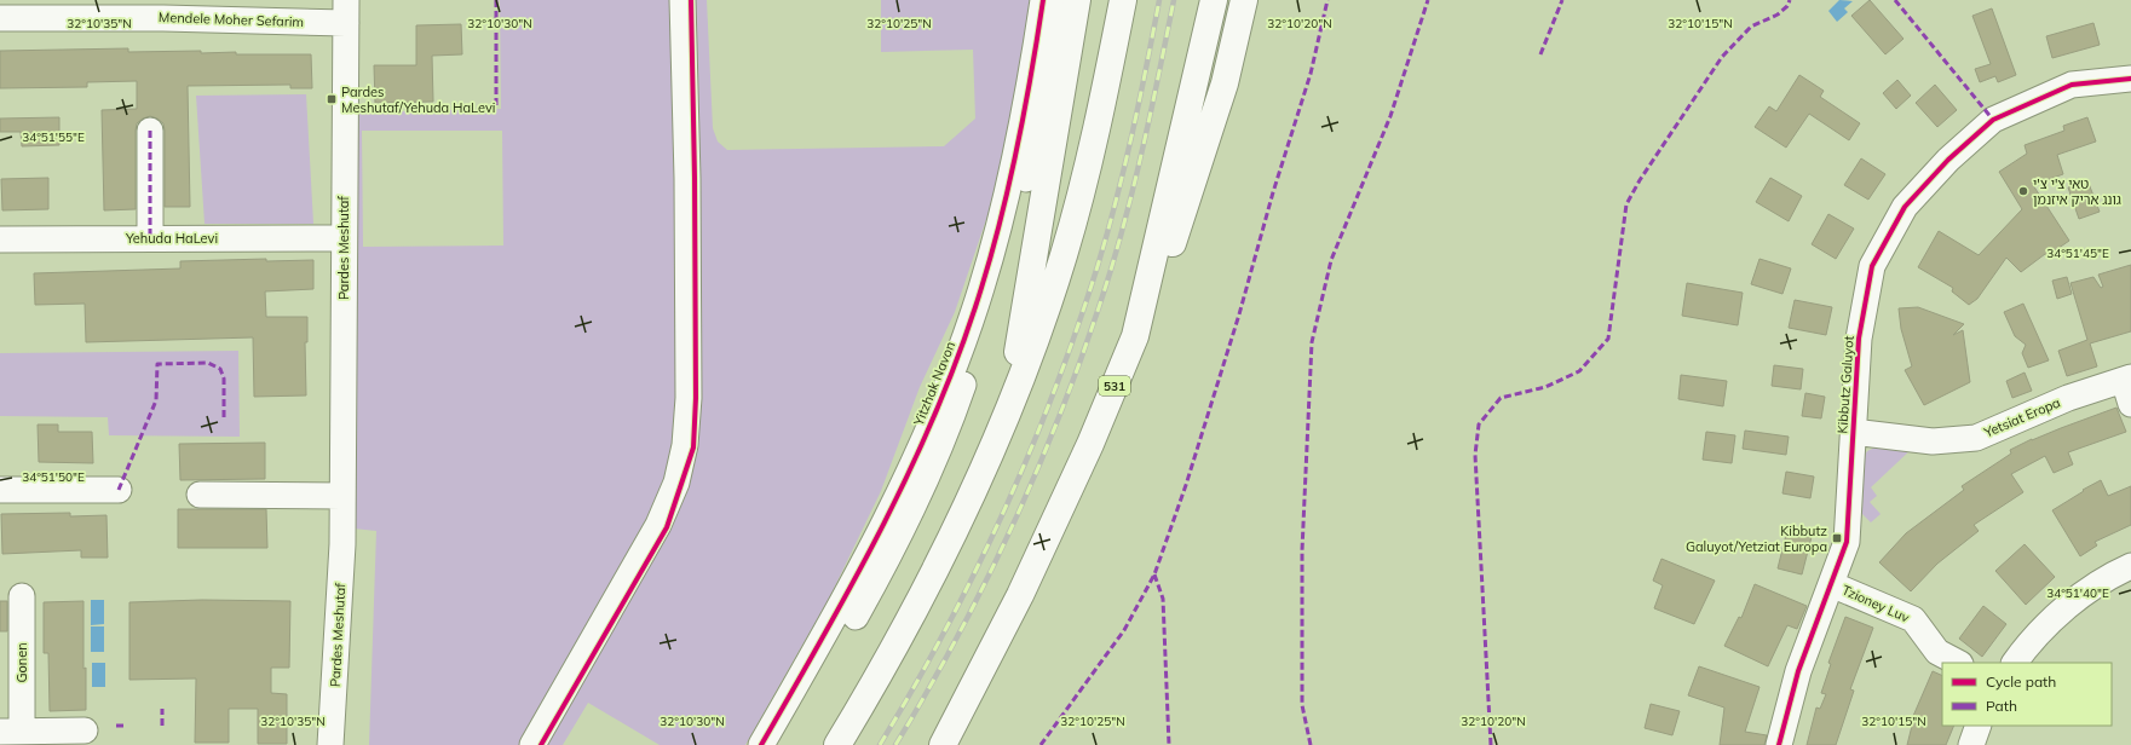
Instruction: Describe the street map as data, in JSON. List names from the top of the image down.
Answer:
{
  "streets": {
    "highway": ["531"],
    "street": [
      "Mendele Moher Sefarim",
      "Yehuda HaLevi",
      "Pardes Meshutaf",
      "Yitzhak Navon",
      "Kibbutz Galuyot",
      "Yetsiat Eropa",
      "Tzioney Luv",
      "Gonen"
    ]
  },
  "crossings": [
    ["Mendele Moher Sefarim", "Pardes Meshutaf"],
    ["Yehuda HaLevi", "Pardes Meshutaf"],
    ["Kibbutz Galuyot", "Yetsiat Eropa"],
    ["Kibbutz Galuyot", "Tzioney Luv"]
  ],
  "places": {
    "transit": ["Pardes Meshutaf/Yehuda HaLevi", "Kibbutz Galuyot/Yetziat Europa"],
    "other": ["טאי צ'י צ'י גונג אריק איזנמן"]
  },
  "legend": ["Cycle path", "Path"],
  "coordinates": [
    "32°10'35\"N",
    "32°10'30\"N",
    "32°10'25\"N",
    "32°10'20\"N",
    "32°10'15\"N",
    "34°51'55\"E",
    "34°51'45\"E",
    "34°51'50\"E",
    "34°51'40\"E"
  ]
}
